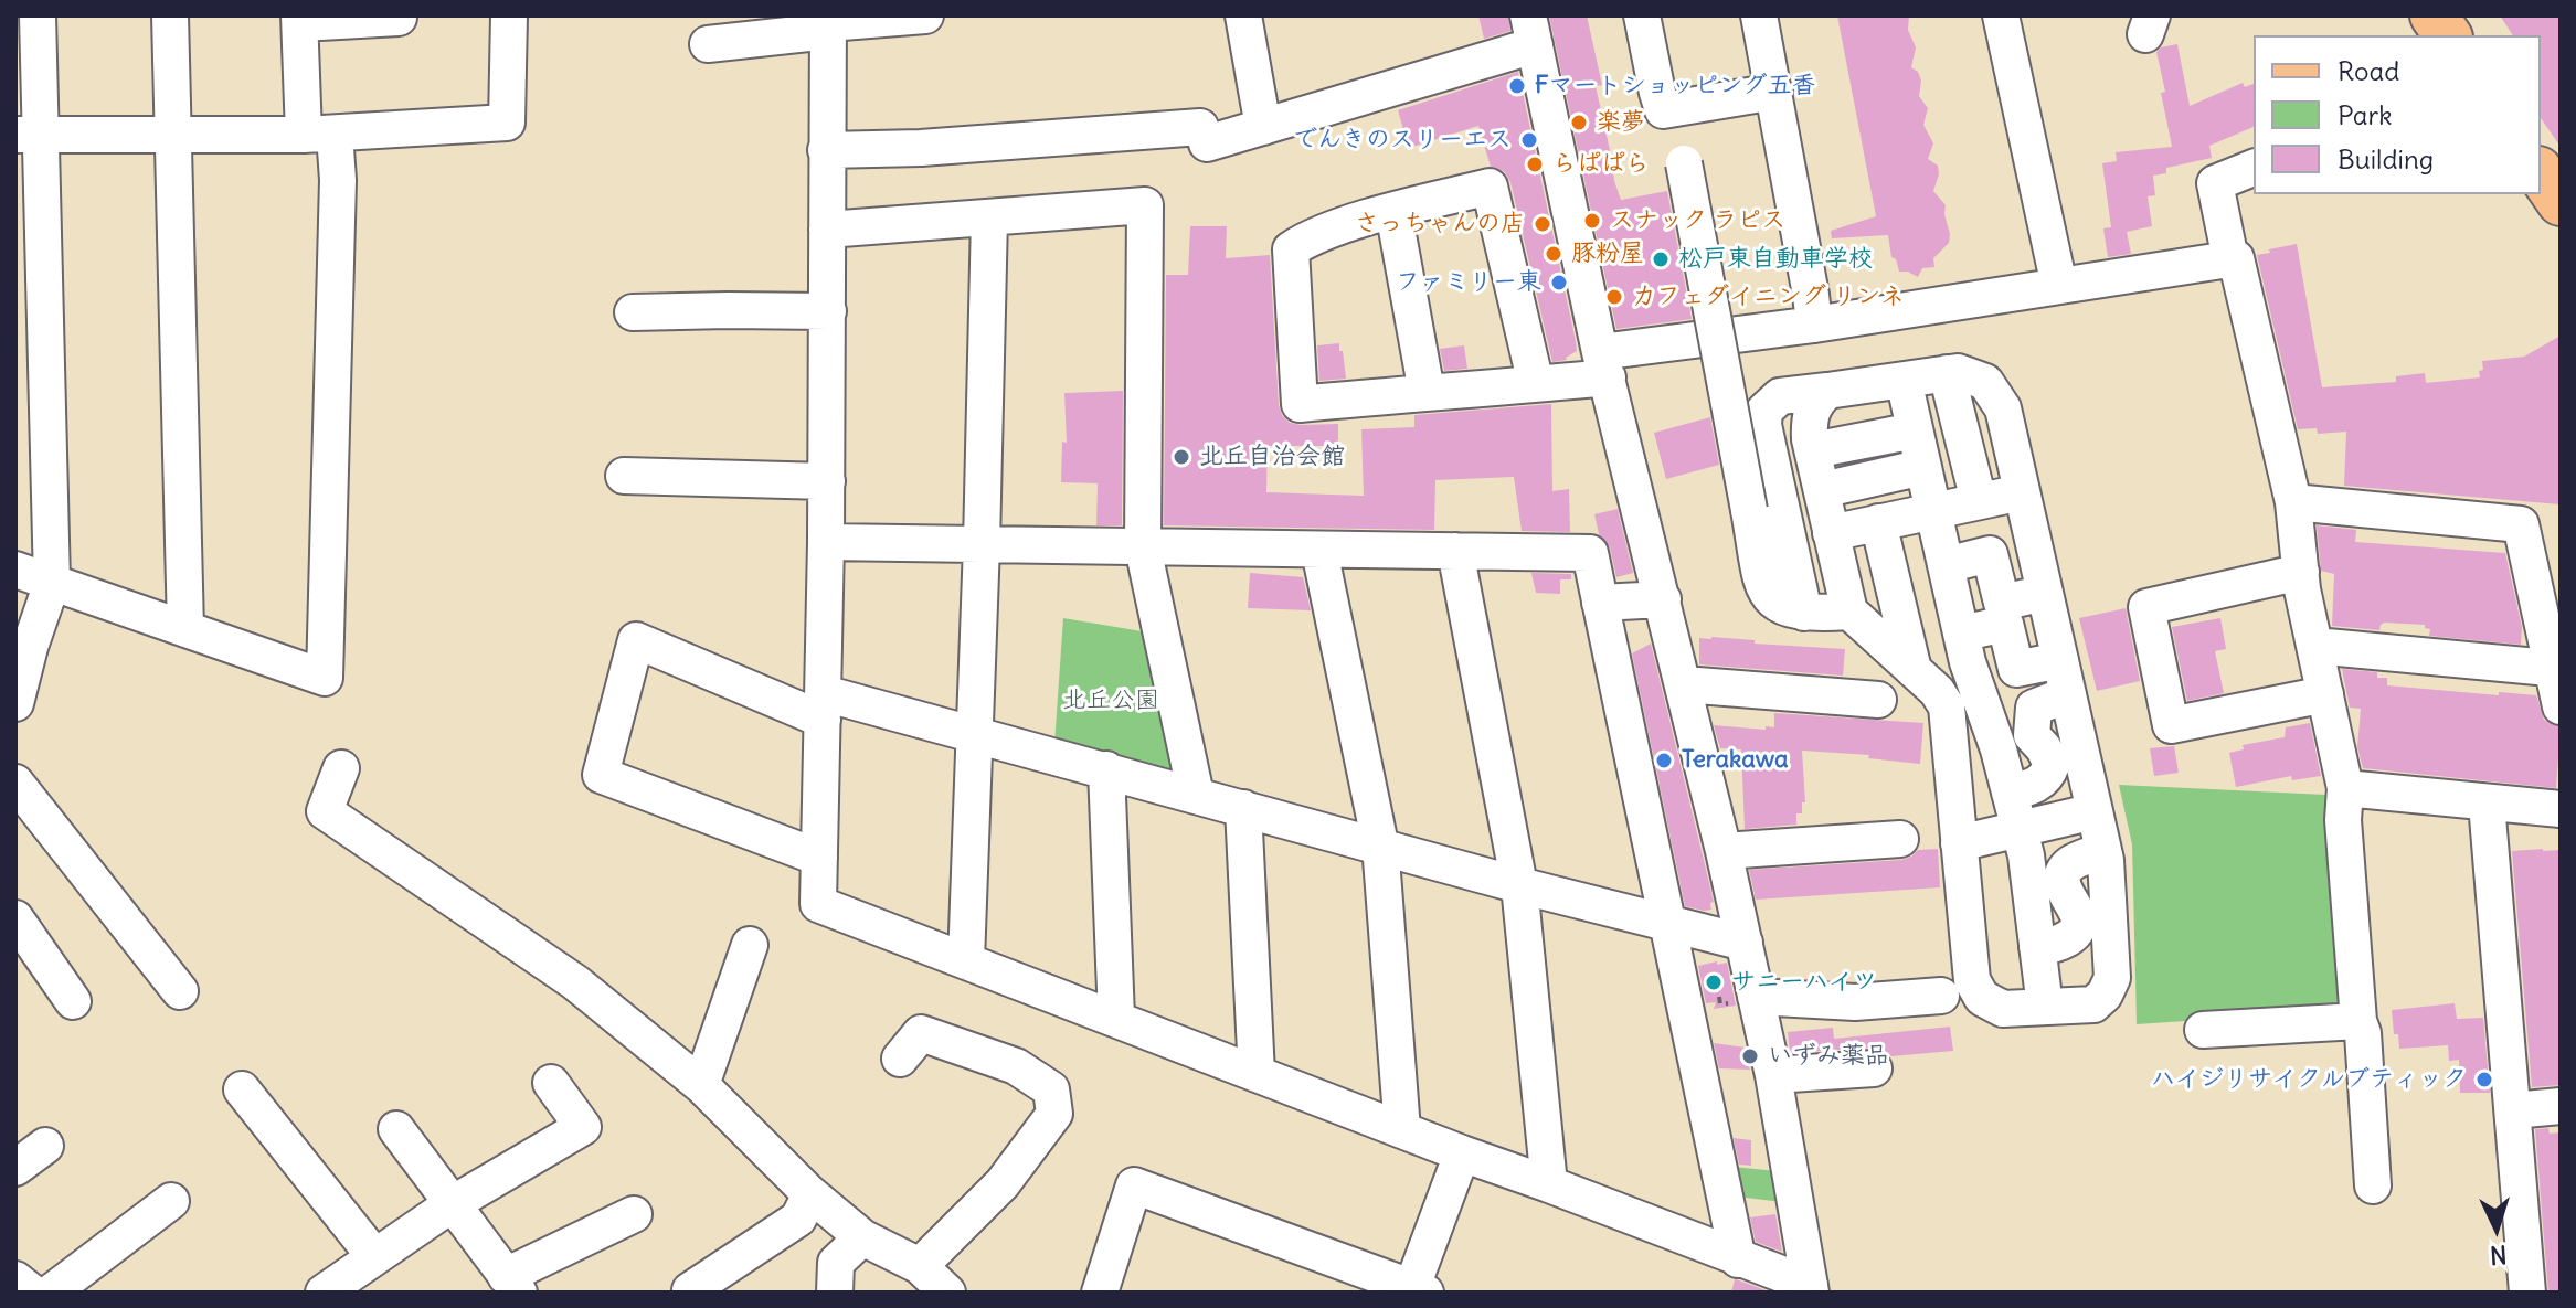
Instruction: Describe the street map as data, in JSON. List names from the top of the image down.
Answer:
{
  "parks": ["北丘公園"],
  "places": [
    "Fマートショッピング五香",
    "楽夢",
    "でんきのスリーエス",
    "らぱぱら",
    "スナック ラピス",
    "さっちゃんの店",
    "豚粉屋",
    "松戸東自動車学校",
    "ファミリー東",
    "カフェダイニング リンネ",
    "北丘自治会館",
    "Terakawa",
    "サニーハイツ",
    "いずみ薬品",
    "ハイジリサイクルブティック"
  ],
  "legend": ["Road", "Park", "Building"],
  "north": "bottom"
}
